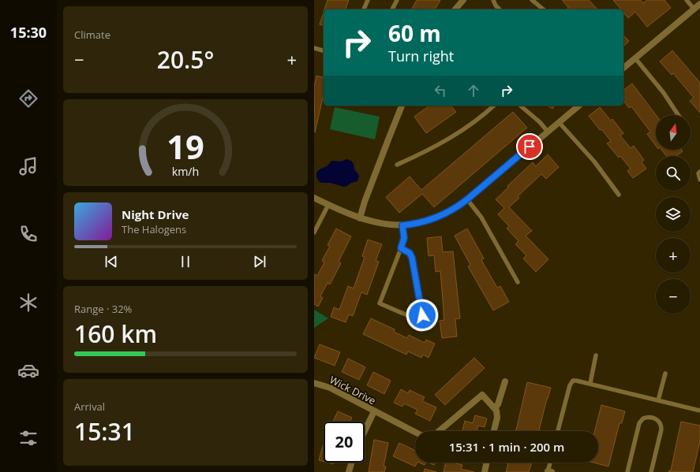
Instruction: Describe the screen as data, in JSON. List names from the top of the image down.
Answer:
{
  "streets": {
    "street": ["Wick Drive"]
  },
  "north": "top",
  "page": {
    "tabs": "15:30",
    "tile": [
      "Climate",
      ["Range · 32%", "160 km"],
      ["Arrival", "15:31"]
    ],
    "turn": ["60 m", "Turn right"],
    "heat": ["−", "20.5°", "+"],
    "map_buttons": ["+", "−"],
    "song": ["Night Drive", "The Halogens"],
    "limit": "20",
    "trip": "15:31 · 1 min · 200 m",
    "gauge": ["19", "km/h"]
  }
}
